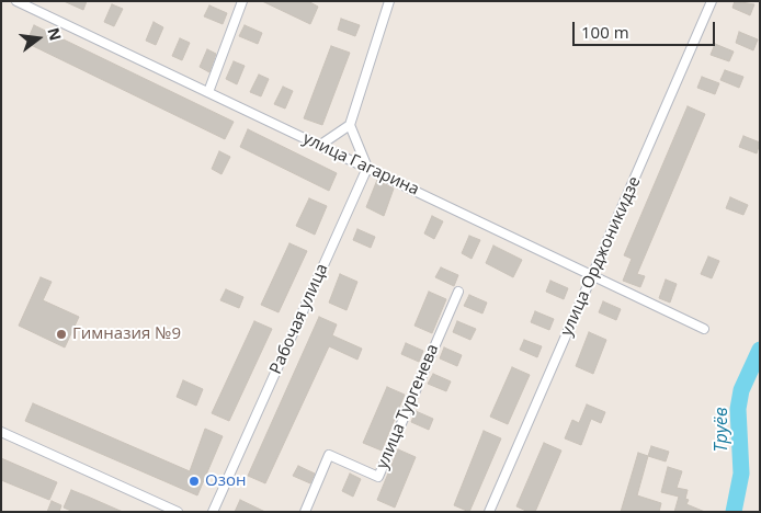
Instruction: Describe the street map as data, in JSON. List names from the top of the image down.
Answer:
{
  "streets": {
    "street": [
      "улица Гагарина",
      "улица Орджоникидзе",
      "Рабочая улица",
      "улица Тургенева"
    ]
  },
  "crossings": [
    ["улица Гагарина", "улица Орджоникидзе"],
    ["улица Гагарина", "Рабочая улица"]
  ],
  "water": ["Труёв"],
  "places": ["Гимназия №9", "Озон"],
  "scale_bar": "100 m",
  "north": "right"
}
